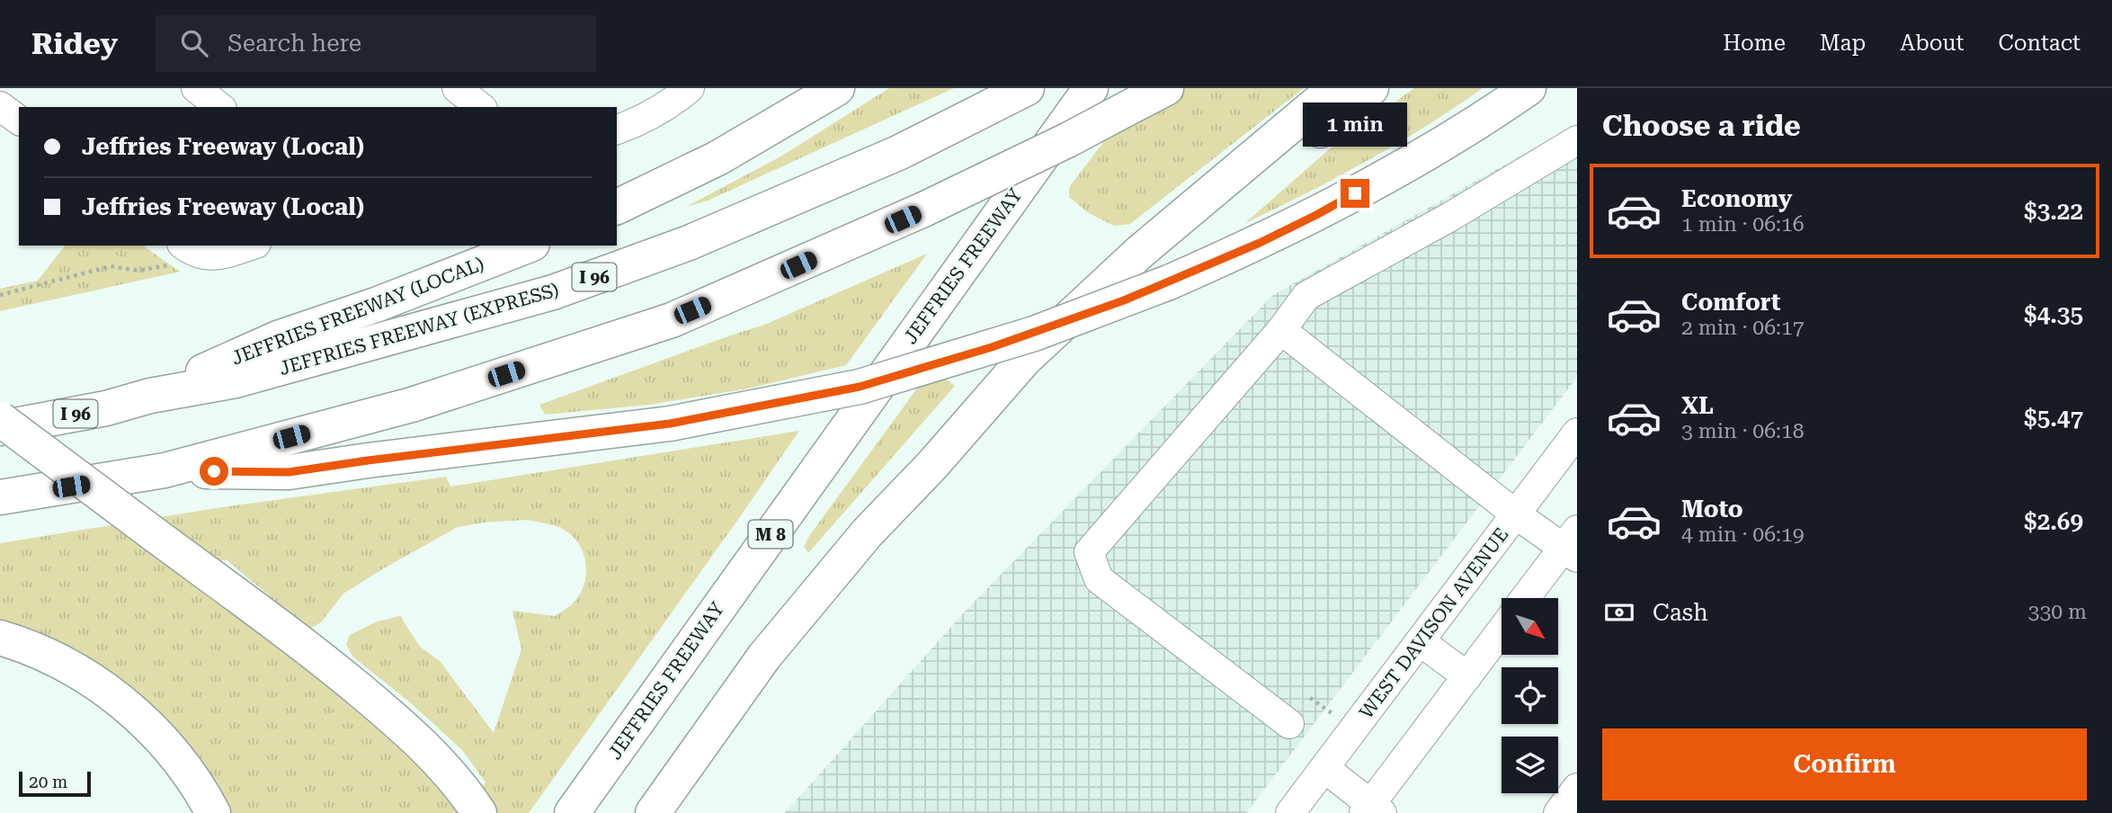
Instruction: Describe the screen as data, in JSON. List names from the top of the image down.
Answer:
{
  "streets": {
    "highway": [
      "JEFFRIES FREEWAY",
      "I 96",
      "JEFFRIES FREEWAY (LOCAL)",
      "JEFFRIES FREEWAY (EXPRESS)",
      "M 8"
    ],
    "street": ["WEST DAVISON AVENUE"]
  },
  "crossings": [
    ["I 96", "JEFFRIES FREEWAY (LOCAL)"],
    ["I 96", "JEFFRIES FREEWAY (EXPRESS)"],
    ["JEFFRIES FREEWAY (LOCAL)", "JEFFRIES FREEWAY (EXPRESS)"]
  ],
  "scale_bar": "20 m",
  "north": "bottom right",
  "page": {
    "header": "Ridey",
    "search": "Search here",
    "nav": [
      "Home",
      "Map",
      "About",
      "Contact"
    ],
    "heading": "Choose a ride",
    "bubble": "1 min",
    "banner": ["Jeffries Freeway (Local)", "Jeffries Freeway (Local)"],
    "list": [
      {
        "name": "Economy",
        "note": "1 min · 06:16",
        "value": "$3.22"
      },
      {
        "name": "Comfort",
        "note": "2 min · 06:17",
        "value": "$4.35"
      },
      {
        "name": "XL",
        "note": "3 min · 06:18",
        "value": "$5.47"
      },
      {
        "name": "Moto",
        "note": "4 min · 06:19",
        "value": "$2.69"
      }
    ],
    "pay": ["Cash", "330 m"],
    "buttons": "Confirm",
    "scale": "20 m"
  }
}
